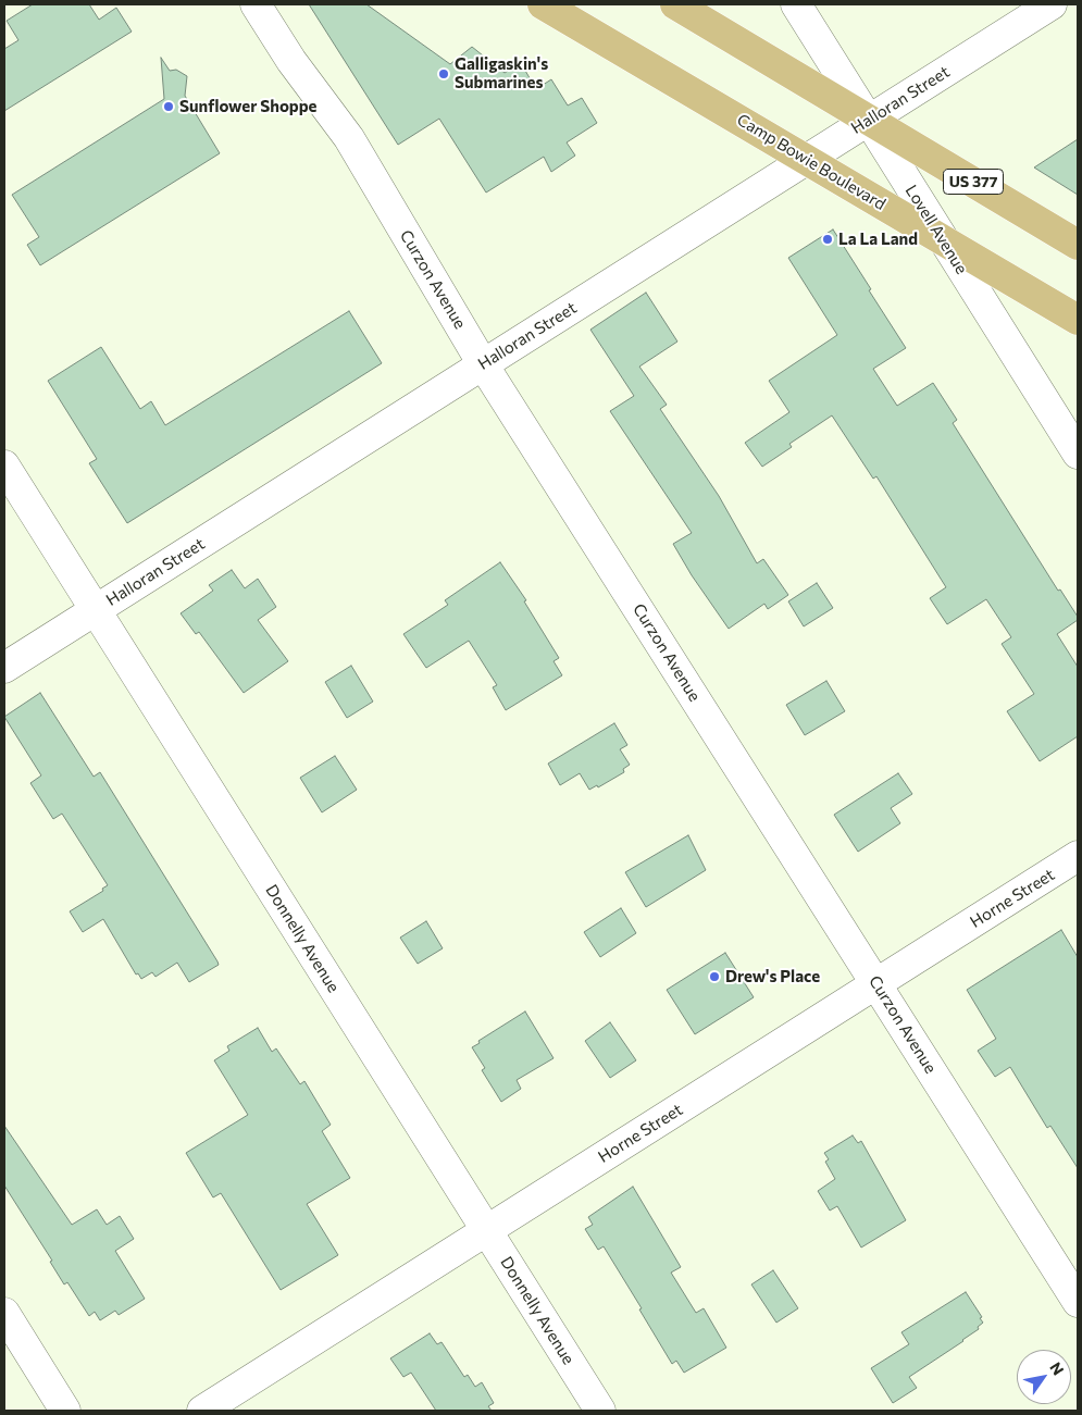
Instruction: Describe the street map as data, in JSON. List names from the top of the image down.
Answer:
{
  "streets": {
    "main road": ["Camp Bowie Boulevard", "US 377"],
    "street": [
      "Halloran Street",
      "Lovell Avenue",
      "Curzon Avenue",
      "Horne Street",
      "Donnelly Avenue"
    ]
  },
  "crossings": [
    ["Halloran Street", "Camp Bowie Boulevard"],
    ["Halloran Street", "US 377"],
    ["Halloran Street", "Lovell Avenue"],
    ["Halloran Street", "Curzon Avenue"],
    ["Halloran Street", "Donnelly Avenue"],
    ["Camp Bowie Boulevard", "Lovell Avenue"],
    ["US 377", "Lovell Avenue"],
    ["Curzon Avenue", "Horne Street"],
    ["Horne Street", "Donnelly Avenue"]
  ],
  "places": [
    "Galligaskin's Submarines",
    "Sunflower Shoppe",
    "La La Land",
    "Drew's Place"
  ],
  "north": "top right"
}
